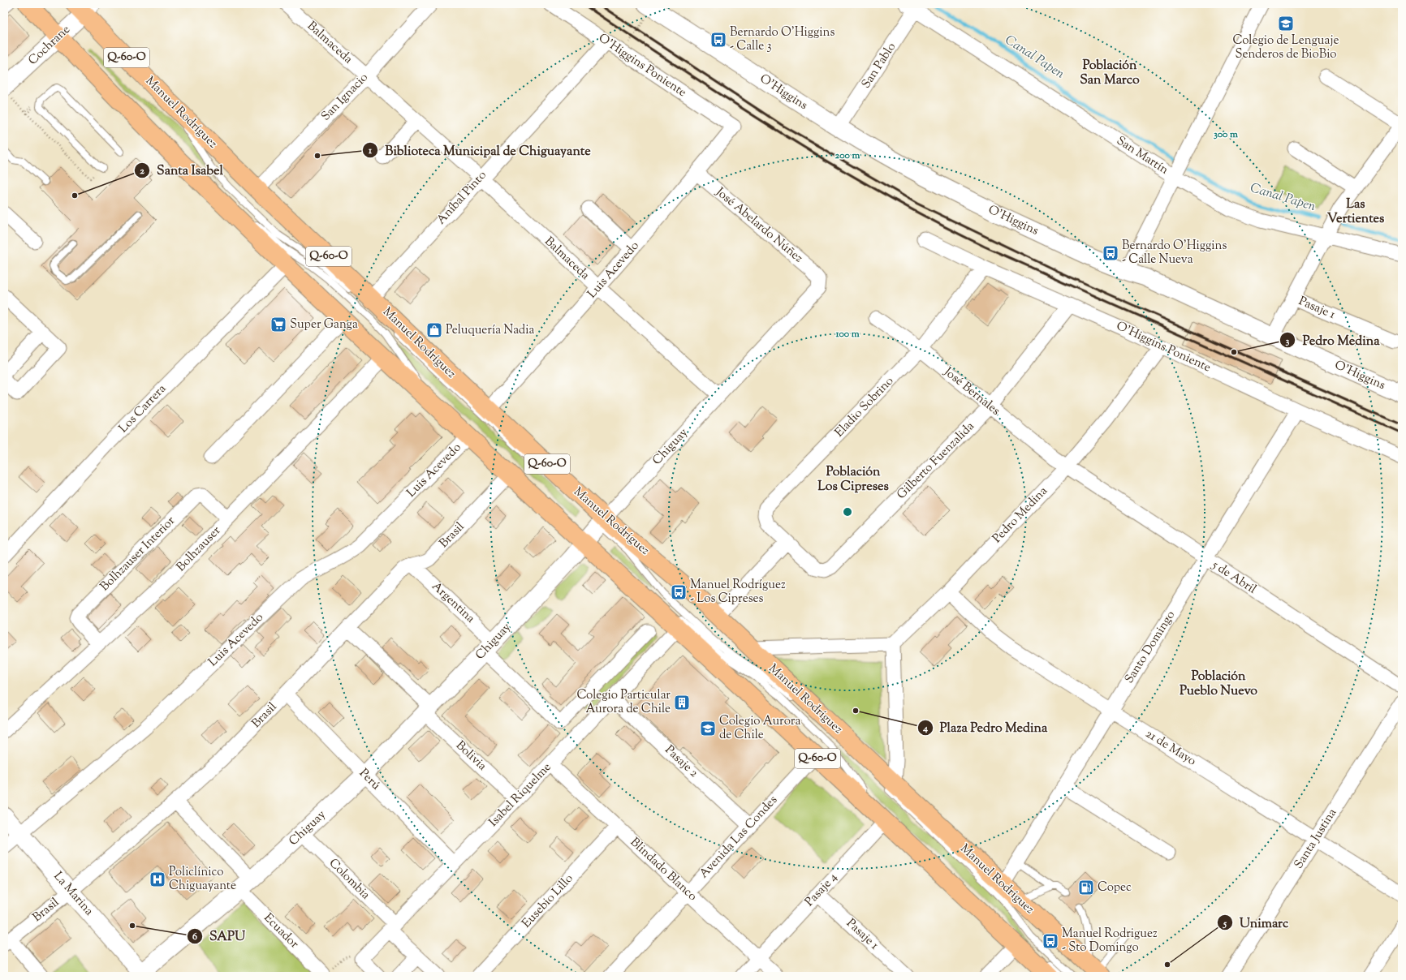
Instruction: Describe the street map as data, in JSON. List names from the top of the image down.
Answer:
{
  "streets": {
    "main road": ["Q-60-O", "Manuel Rodríguez"],
    "street": [
      "Balmaceda",
      "Cochrane",
      "O'Higgins Poniente",
      "San Pablo",
      "O'Higgins",
      "San Ignacio",
      "San Martín",
      "Aníbal Pinto",
      "José Abelardo Núñez",
      "Luis Acevedo",
      "Pasaje 1",
      "José Bernales",
      "Eladio Sobrino",
      "Los Carrera",
      "Chiguay",
      "Gilberto Fuenzalida",
      "Pedro Medina",
      "Brasil",
      "Bolhzauser",
      "Bolhzauser Interior",
      "5 de Abril",
      "Argentina",
      "Santo Domingo",
      "21 de Mayo",
      "Bolivia",
      "Pasaje 2",
      "Perú",
      "Isabel Riquelme",
      "Avenida Las Condes",
      "Santa Justina",
      "Blindado Blanco",
      "Colombia",
      "Pasaje 4",
      "La Marina",
      "Eusebio Lillo",
      "Ecuador"
    ]
  },
  "crossings": [
    ["Balmaceda", "San Ignacio"],
    ["Balmaceda", "Aníbal Pinto"],
    ["Balmaceda", "Luis Acevedo"],
    ["Balmaceda", "Chiguay"],
    ["Cochrane", "Manuel Rodríguez"],
    ["O'Higgins Poniente", "Aníbal Pinto"],
    ["O'Higgins Poniente", "Luis Acevedo"],
    ["O'Higgins Poniente", "Eladio Sobrino"],
    ["O'Higgins Poniente", "Gilberto Fuenzalida"],
    ["O'Higgins Poniente", "Pedro Medina"],
    ["O'Higgins Poniente", "Santo Domingo"],
    ["San Pablo", "O'Higgins"],
    ["San Pablo", "San Martín"],
    ["San Ignacio", "Manuel Rodríguez"],
    ["Manuel Rodríguez", "Aníbal Pinto"],
    ["Manuel Rodríguez", "Luis Acevedo"],
    ["Manuel Rodríguez", "Los Carrera"],
    ["Manuel Rodríguez", "Chiguay"],
    ["Manuel Rodríguez", "Brasil"],
    ["Manuel Rodríguez", "Bolhzauser"],
    ["Manuel Rodríguez", "Santo Domingo"],
    ["Manuel Rodríguez", "Isabel Riquelme"],
    ["Manuel Rodríguez", "Avenida Las Condes"],
    ["Manuel Rodríguez", "Pasaje 4"],
    ["José Abelardo Núñez", "Luis Acevedo"],
    ["José Abelardo Núñez", "Chiguay"],
    ["Luis Acevedo", "La Marina"],
    ["Pasaje 1", "Pasaje 4"],
    ["José Bernales", "Eladio Sobrino"],
    ["José Bernales", "Gilberto Fuenzalida"],
    ["José Bernales", "Pedro Medina"],
    ["José Bernales", "5 de Abril"],
    ["Eladio Sobrino", "Gilberto Fuenzalida"],
    ["Chiguay", "Argentina"],
    ["Chiguay", "Bolivia"],
    ["Chiguay", "Perú"],
    ["Chiguay", "Colombia"],
    ["Chiguay", "La Marina"],
    ["Chiguay", "Ecuador"],
    ["Pedro Medina", "5 de Abril"],
    ["Pedro Medina", "21 de Mayo"],
    ["Brasil", "Argentina"],
    ["Brasil", "Bolivia"],
    ["Brasil", "Perú"],
    ["Brasil", "La Marina"],
    ["Brasil", "Ecuador"],
    ["Bolhzauser", "Bolhzauser Interior"],
    ["5 de Abril", "Santo Domingo"],
    ["Santo Domingo", "21 de Mayo"],
    ["21 de Mayo", "Santa Justina"],
    ["Bolivia", "Isabel Riquelme"],
    ["Pasaje 2", "Isabel Riquelme"],
    ["Pasaje 2", "Avenida Las Condes"],
    ["Perú", "Isabel Riquelme"],
    ["Isabel Riquelme", "Blindado Blanco"],
    ["Isabel Riquelme", "Colombia"],
    ["Avenida Las Condes", "Blindado Blanco"],
    ["Blindado Blanco", "Pasaje 4"],
    ["Blindado Blanco", "Eusebio Lillo"]
  ],
  "districts": [
    "Población San Marco",
    "Las Vertientes",
    "Población Los Cipreses",
    "Población Pueblo Nuevo"
  ],
  "water": ["Canal Papen"],
  "places": {
    "school or university": ["Colegio de Lenguaje Senderos de BioBio", "Colegio Aurora de Chile"],
    "bus stop": [
      "Bernardo O'Higgins - Calle 3",
      "Bernardo O'Higgins - Calle Nueva",
      "Manuel Rodríguez - Los Cipreses",
      "Manuel Rodriguez - Sto Domingo"
    ],
    "other": [
      "Biblioteca Municipal de Chiguayante",
      "Santa Isabel",
      "Pedro Medina",
      "Plaza Pedro Medina",
      "SAPU",
      "Unimarc"
    ],
    "supermarket": ["Super Ganga"],
    "shop": ["Peluquería Nadia"],
    "building": ["Colegio Particular Aurora de Chile"],
    "hospital": ["Policlínico Chiguayante"],
    "fuel station": ["Copec"]
  },
  "rings": ["300 m", "200 m", "100 m"]
}
